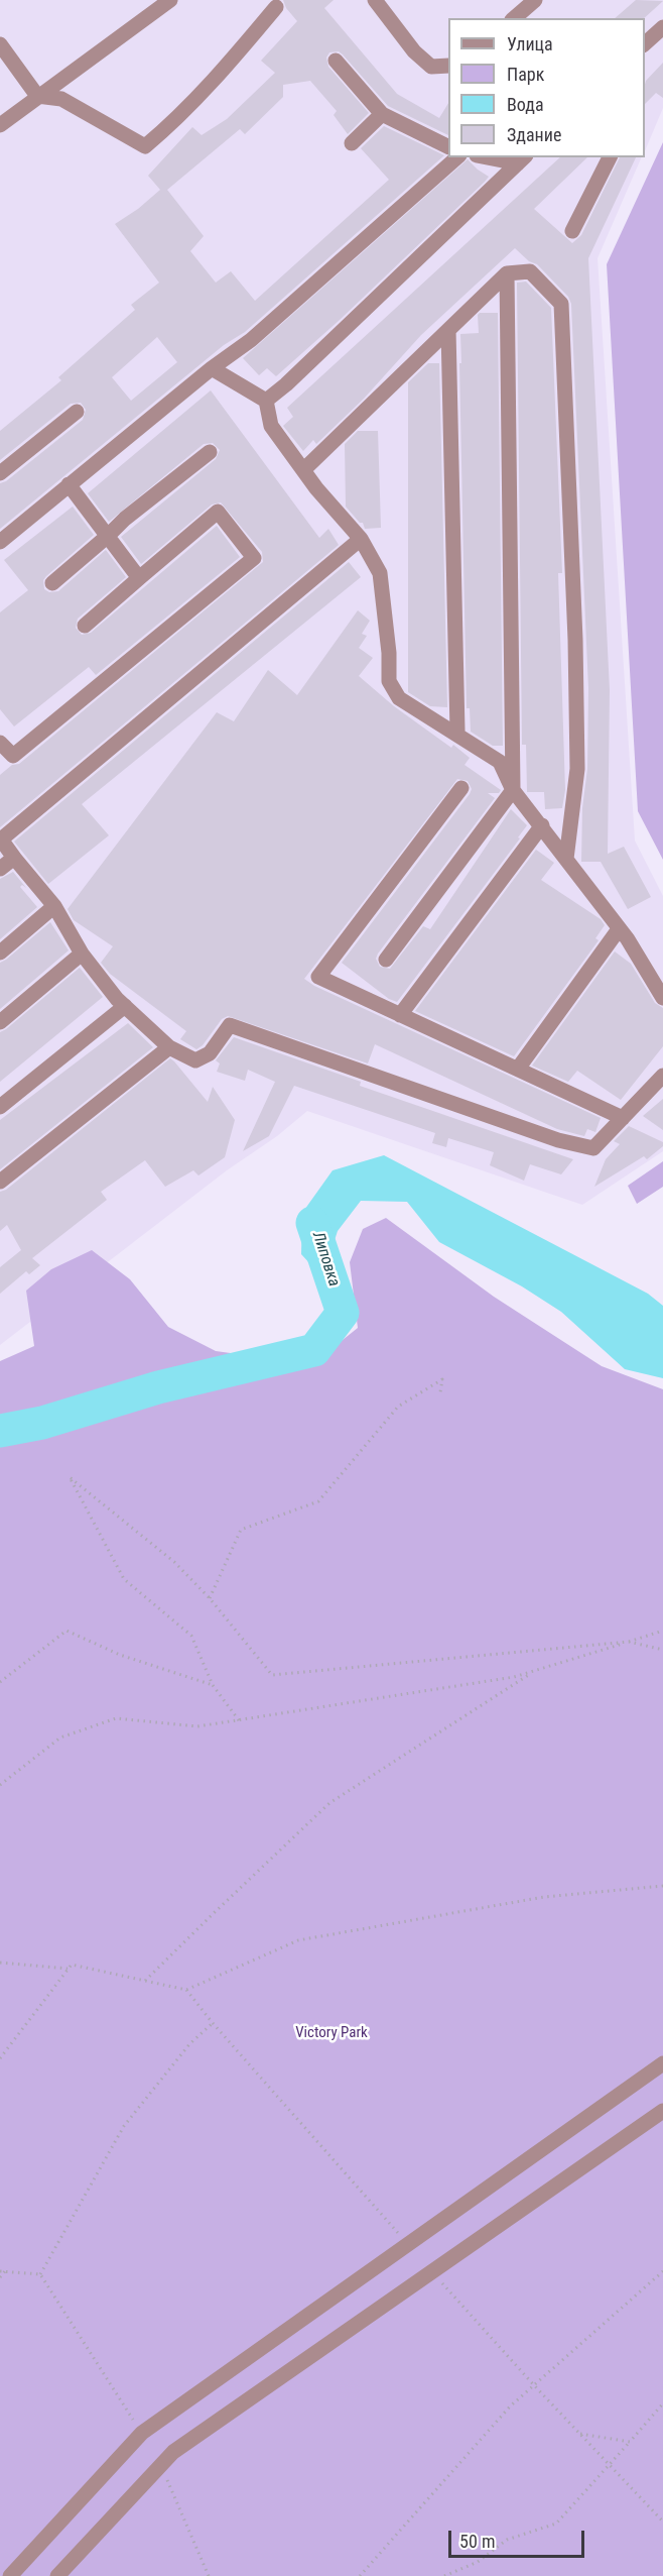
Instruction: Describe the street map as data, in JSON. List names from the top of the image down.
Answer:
{
  "water": ["Липовка"],
  "parks": ["Victory Park"],
  "legend": [
    "Улица",
    "Парк",
    "Вода",
    "Здание"
  ],
  "scale_bar": "50 m"
}
